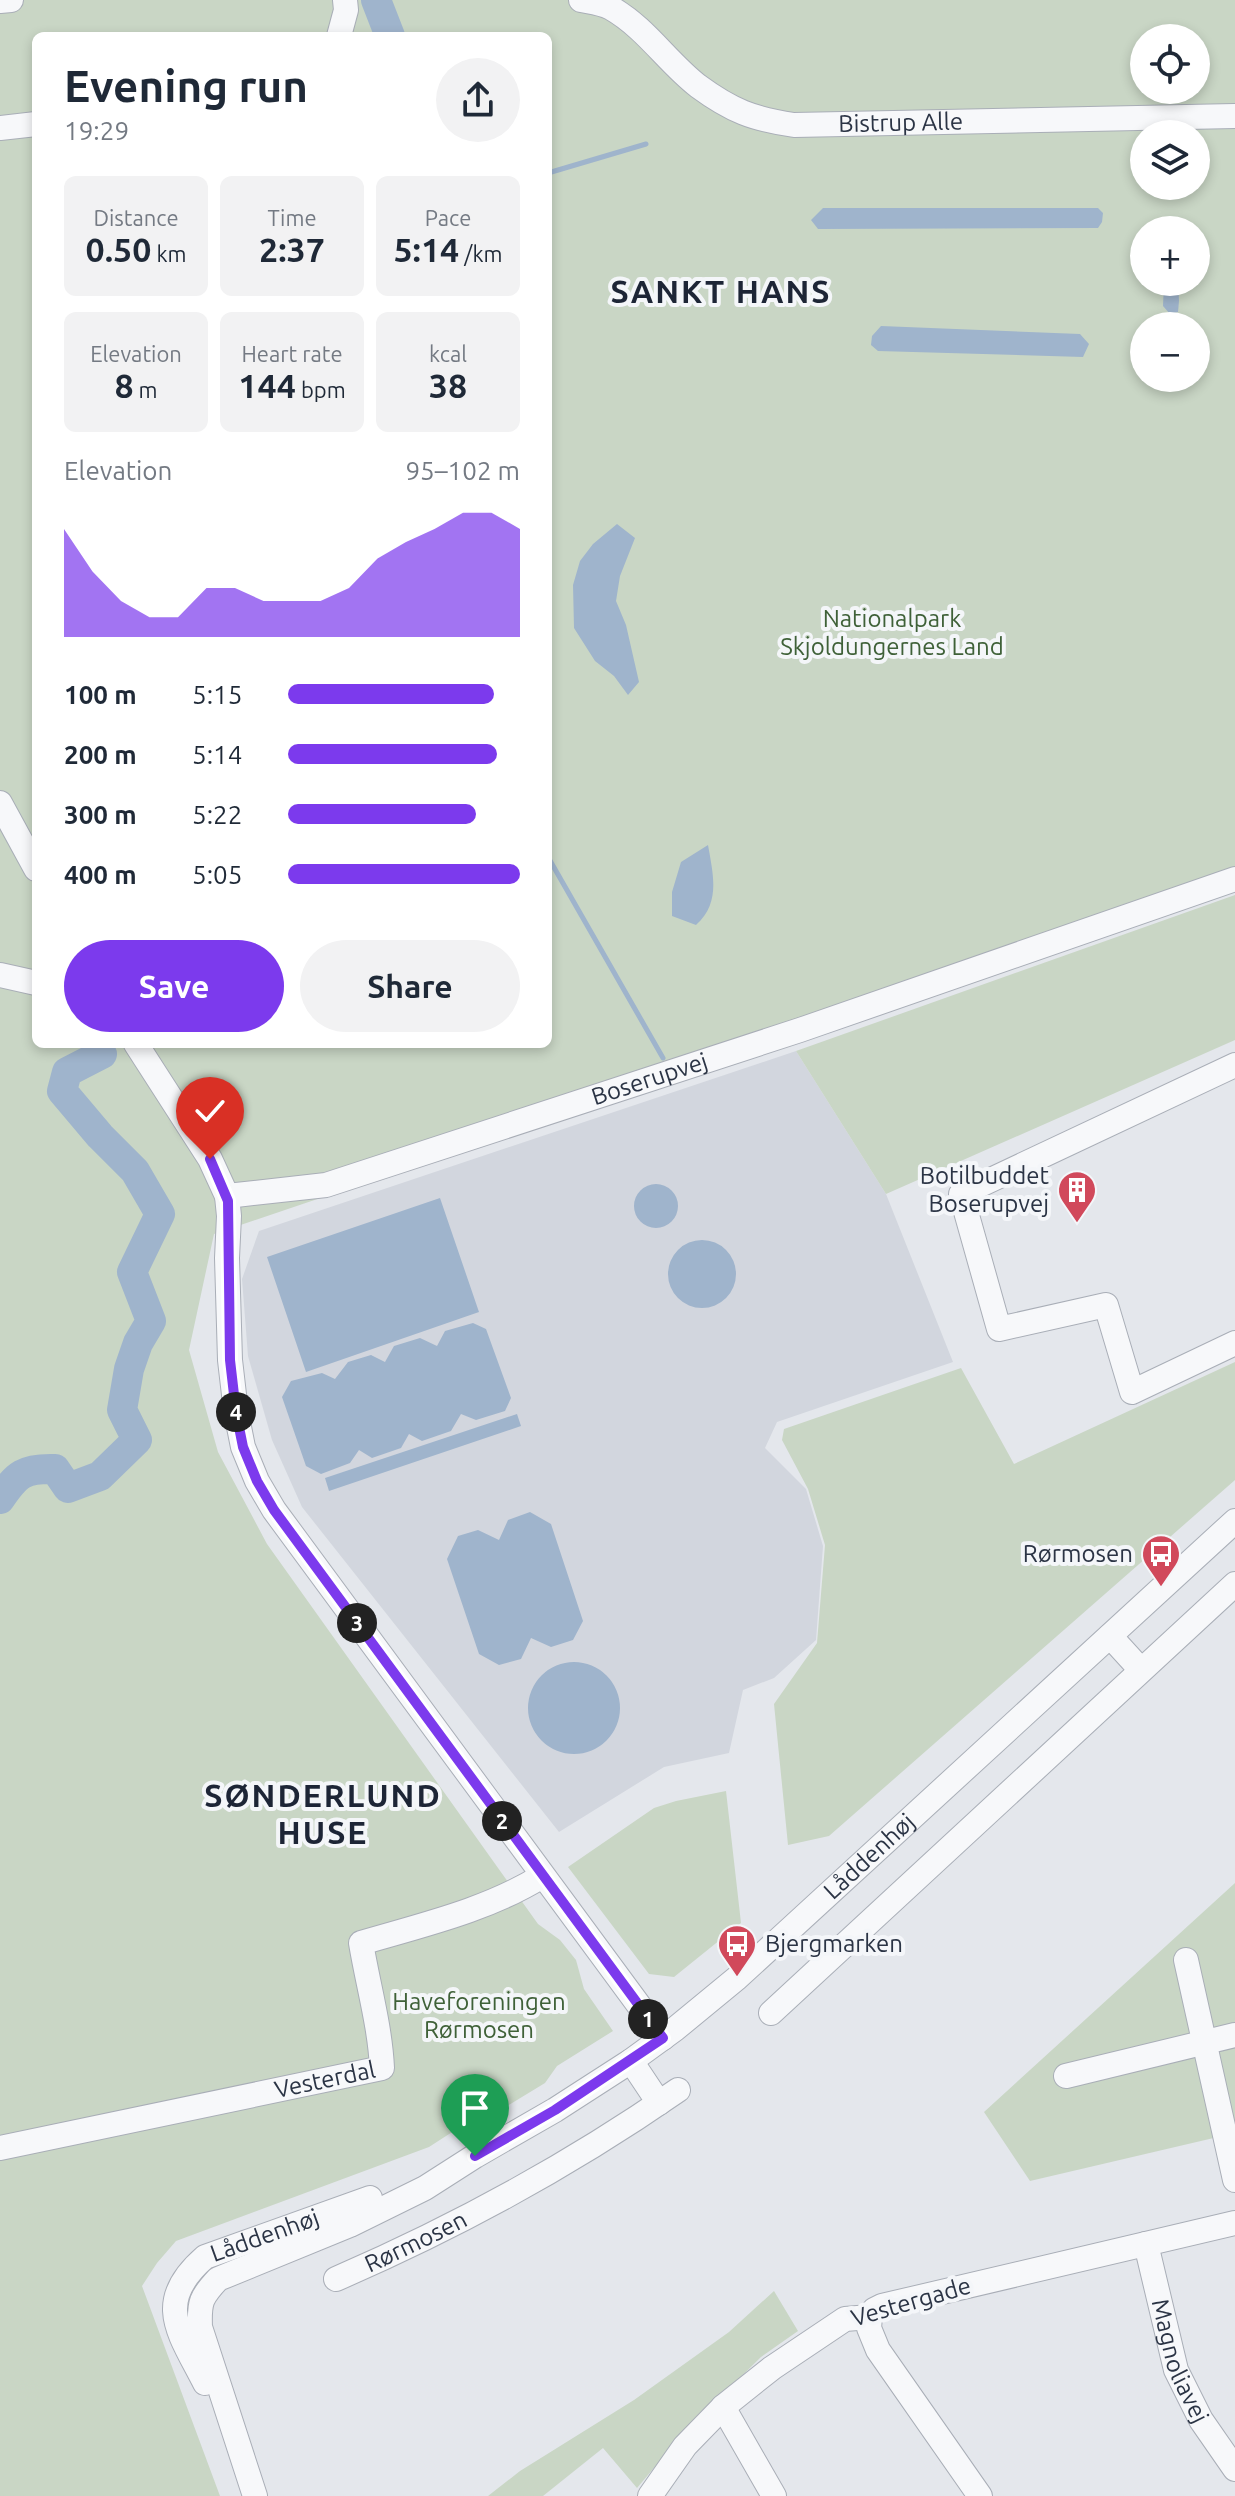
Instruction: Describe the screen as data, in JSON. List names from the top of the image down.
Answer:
{
  "streets": {
    "street": [
      "Bistrup Alle",
      "Boserupvej",
      "Låddenhøj",
      "Vesterdal",
      "Rørmosen",
      "Vestergade",
      "Magnoliavej"
    ]
  },
  "crossings": [
    ["Låddenhøj", "Rørmosen"],
    ["Vestergade", "Magnoliavej"]
  ],
  "districts": ["SANKT HANS", "SØNDERLUND HUSE"],
  "parks": ["Nationalpark Skjoldungernes Land", "Haveforeningen Rørmosen"],
  "places": {
    "building": ["Botilbuddet Boserupvej"],
    "bus stop": ["Rørmosen", "Bjergmarken"]
  },
  "page": {
    "map_buttons": ["+", "−"],
    "heading": ["Evening run", "19:29"],
    "stats": [
      ["Distance", "0.50 km"],
      ["Time", "2:37"],
      ["Pace", "5:14 /km"],
      ["Elevation", "8 m"],
      ["Heart rate", "144 bpm"],
      ["kcal", "38"]
    ],
    "chart": ["Elevation", "95–102 m"],
    "list": [
      {
        "name": "100 m",
        "note": "5:15"
      },
      {
        "name": "200 m",
        "note": "5:14"
      },
      {
        "name": "300 m",
        "note": "5:22"
      },
      {
        "name": "400 m",
        "note": "5:05"
      }
    ],
    "buttons": ["Save", "Share"],
    "pins": [
      "4",
      "3",
      "2",
      "1"
    ]
  }
}
